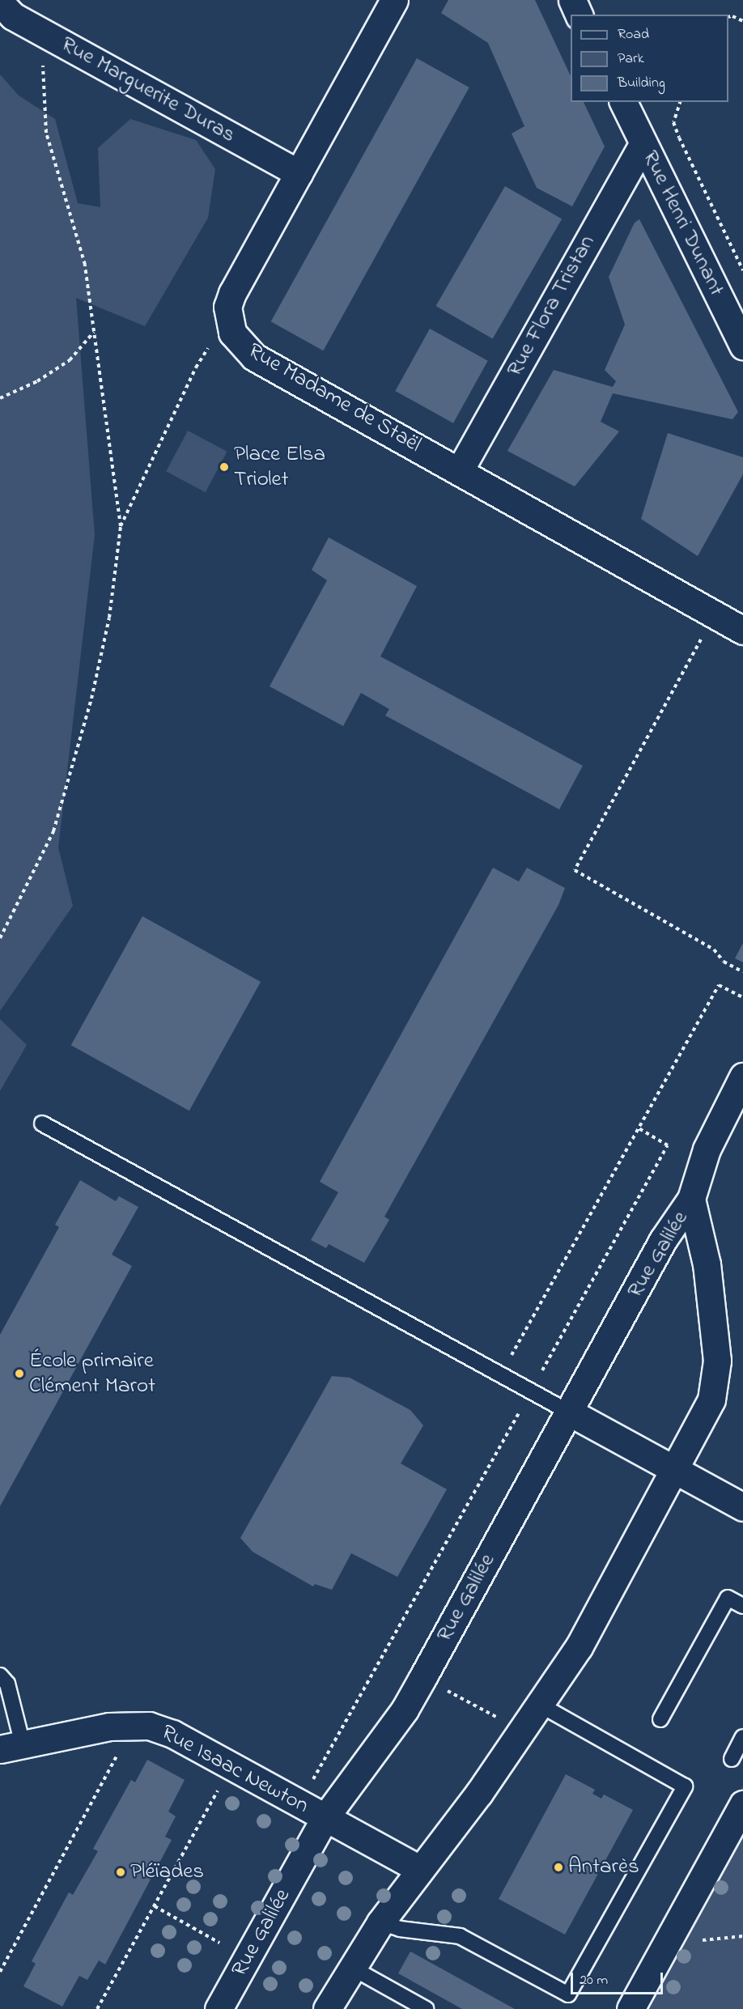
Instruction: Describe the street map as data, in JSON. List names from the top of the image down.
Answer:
{
  "streets": {
    "street": [
      "Rue Marguerite Duras",
      "Rue Henri Dunant",
      "Rue Flora Tristan",
      "Rue Madame de Staël",
      "Rue Galilée",
      "Rue Isaac Newton"
    ]
  },
  "crossings": [
    ["Rue Henri Dunant", "Rue Flora Tristan"],
    ["Rue Flora Tristan", "Rue Madame de Staël"],
    ["Rue Galilée", "Rue Isaac Newton"]
  ],
  "places": [
    "Place Elsa Triolet",
    "École primaire Clément Marot",
    "Antarès",
    "Pléïades"
  ],
  "legend": ["Road", "Park", "Building"],
  "scale_bar": "20 m"
}
